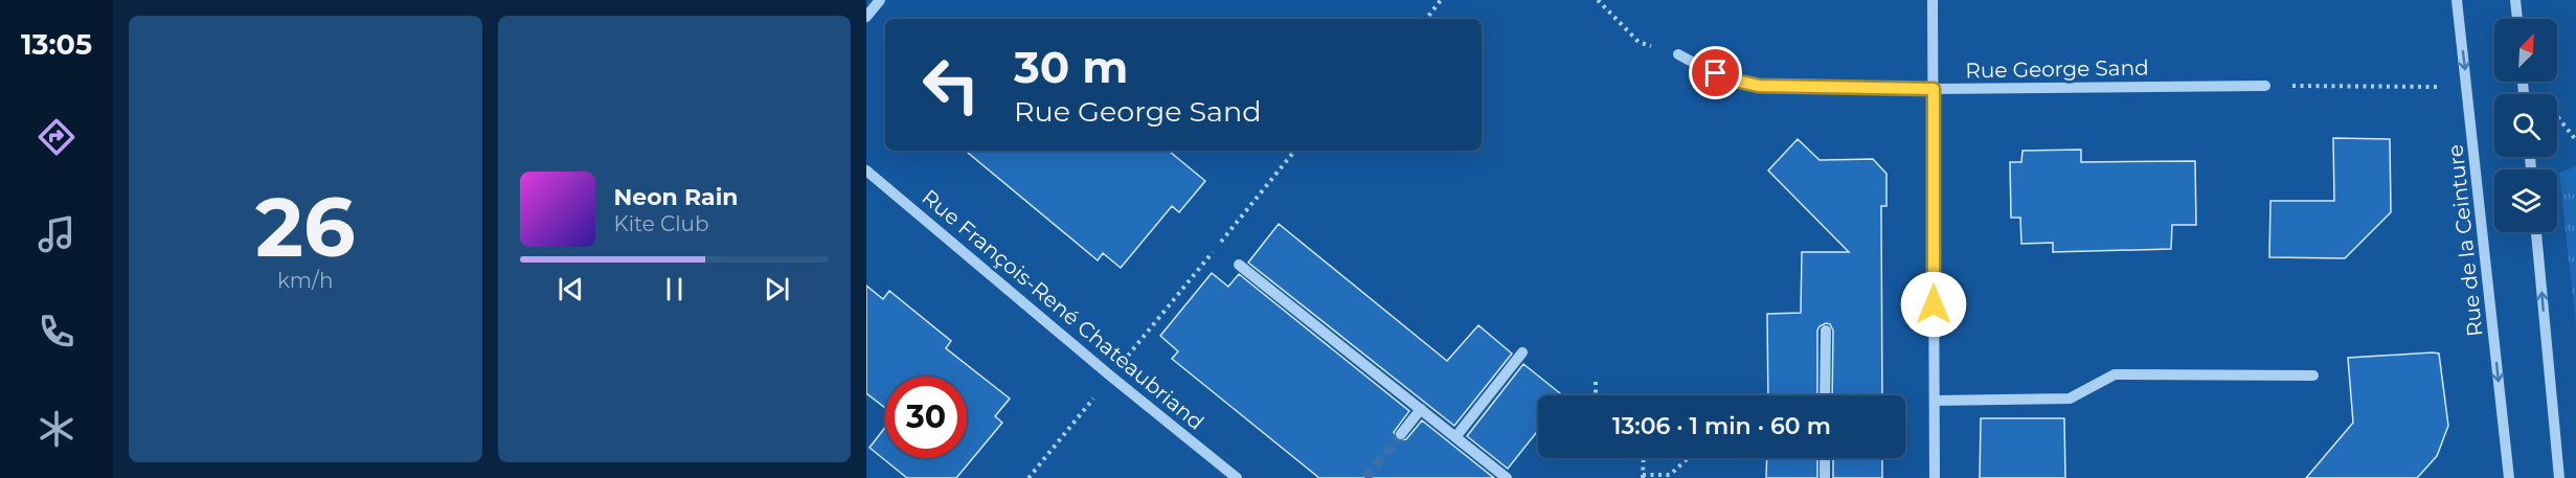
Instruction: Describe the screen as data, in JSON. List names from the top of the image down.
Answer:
{
  "streets": {
    "street": ["Rue George Sand", "Rue de la Ceinture", "Rue François-René Chateaubriand"]
  },
  "north": "top right",
  "page": {
    "tabs": "13:05",
    "tile": ["26", "km/h"],
    "turn": ["30 m", "Rue George Sand"],
    "song": ["Neon Rain", "Kite Club"],
    "limit": "30",
    "trip": "13:06 · 1 min · 60 m"
  }
}
